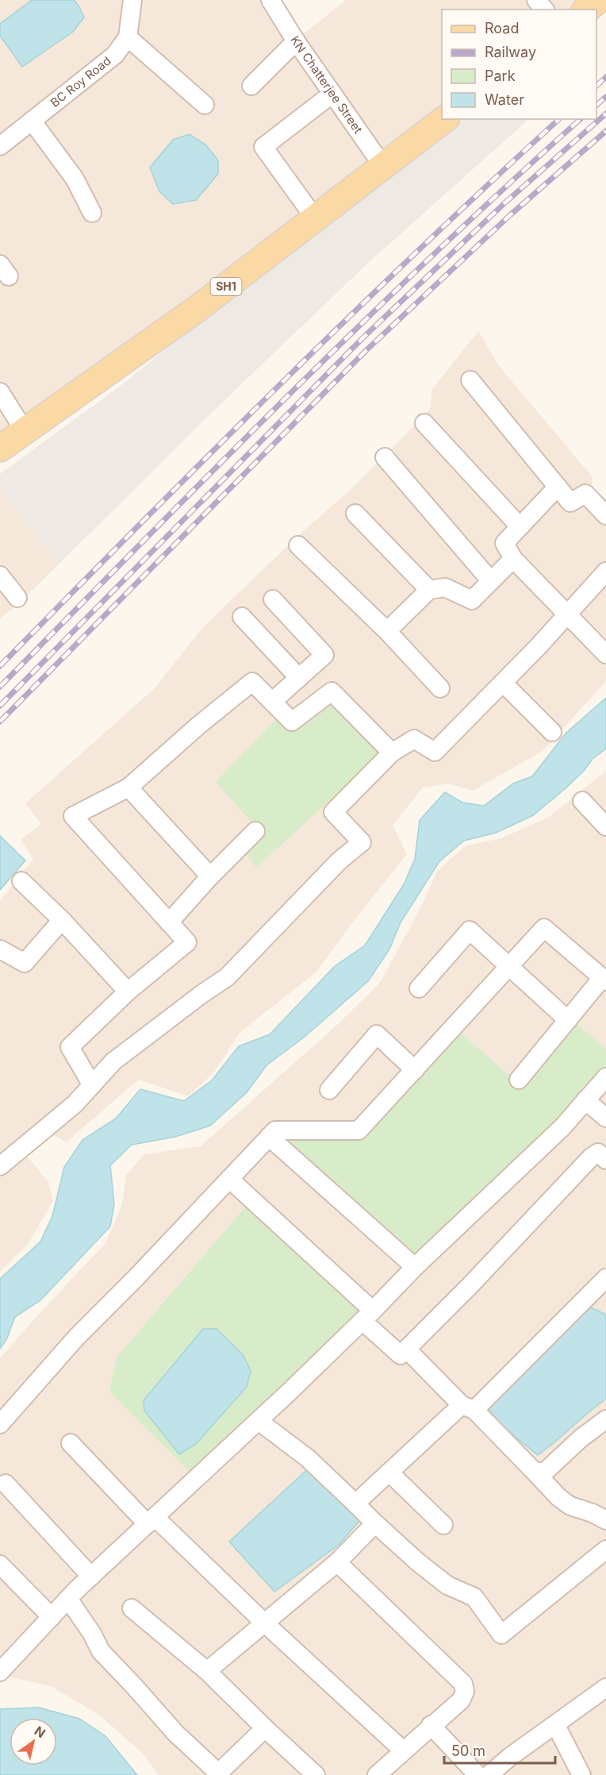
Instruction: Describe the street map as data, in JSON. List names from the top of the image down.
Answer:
{
  "streets": {
    "main road": ["SH1"],
    "street": ["BC Roy Road", "KN Chatterjee Street"]
  },
  "crossings": [
    ["KN Chatterjee Street", "SH1"]
  ],
  "legend": [
    "Road",
    "Railway",
    "Park",
    "Water"
  ],
  "scale_bar": "50 m",
  "north": "top right"
}
